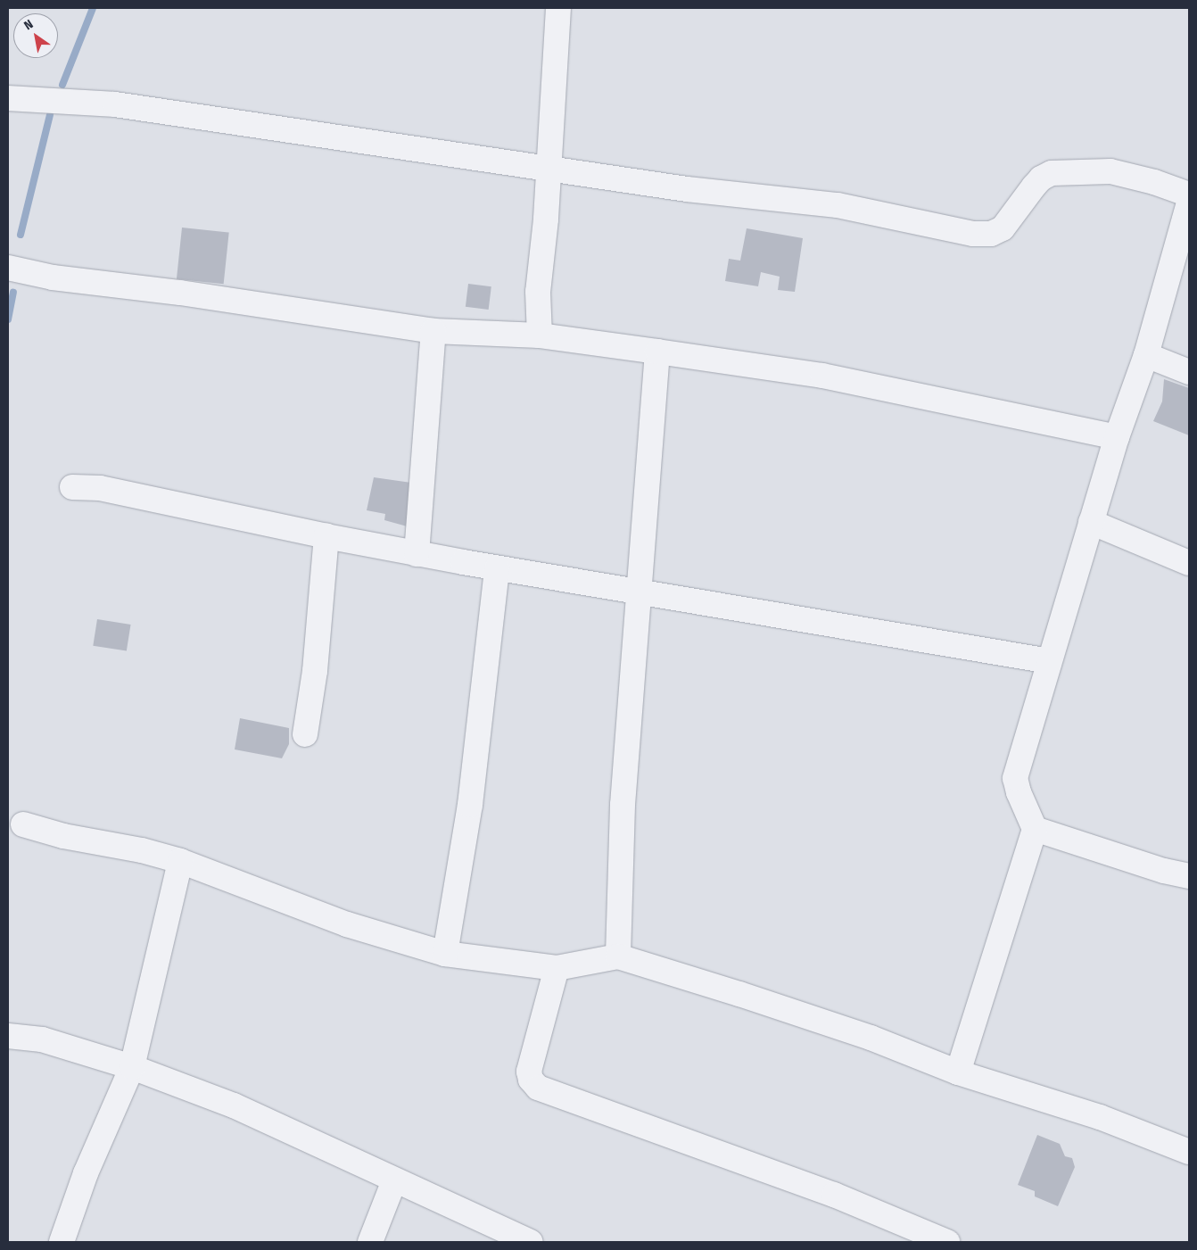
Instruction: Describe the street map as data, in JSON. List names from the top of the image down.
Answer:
{
  "north": "top left"
}
